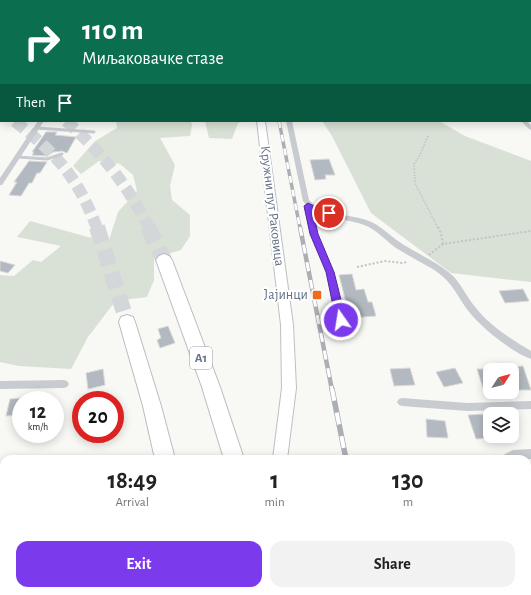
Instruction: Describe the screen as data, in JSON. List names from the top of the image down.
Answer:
{
  "streets": {
    "highway": ["A1"],
    "main road": ["Кружни пут Раковица"]
  },
  "places": {
    "transit": ["Јајинци"]
  },
  "north": "top right",
  "page": {
    "turn": ["110 m", "Миљаковачке стазе"],
    "then": "Then",
    "speed": "12 km/h",
    "limit": "20",
    "eta": [
      "18:49",
      "Arrival",
      "1",
      "min",
      "130",
      "m"
    ],
    "buttons": ["Exit", "Share"]
  }
}
